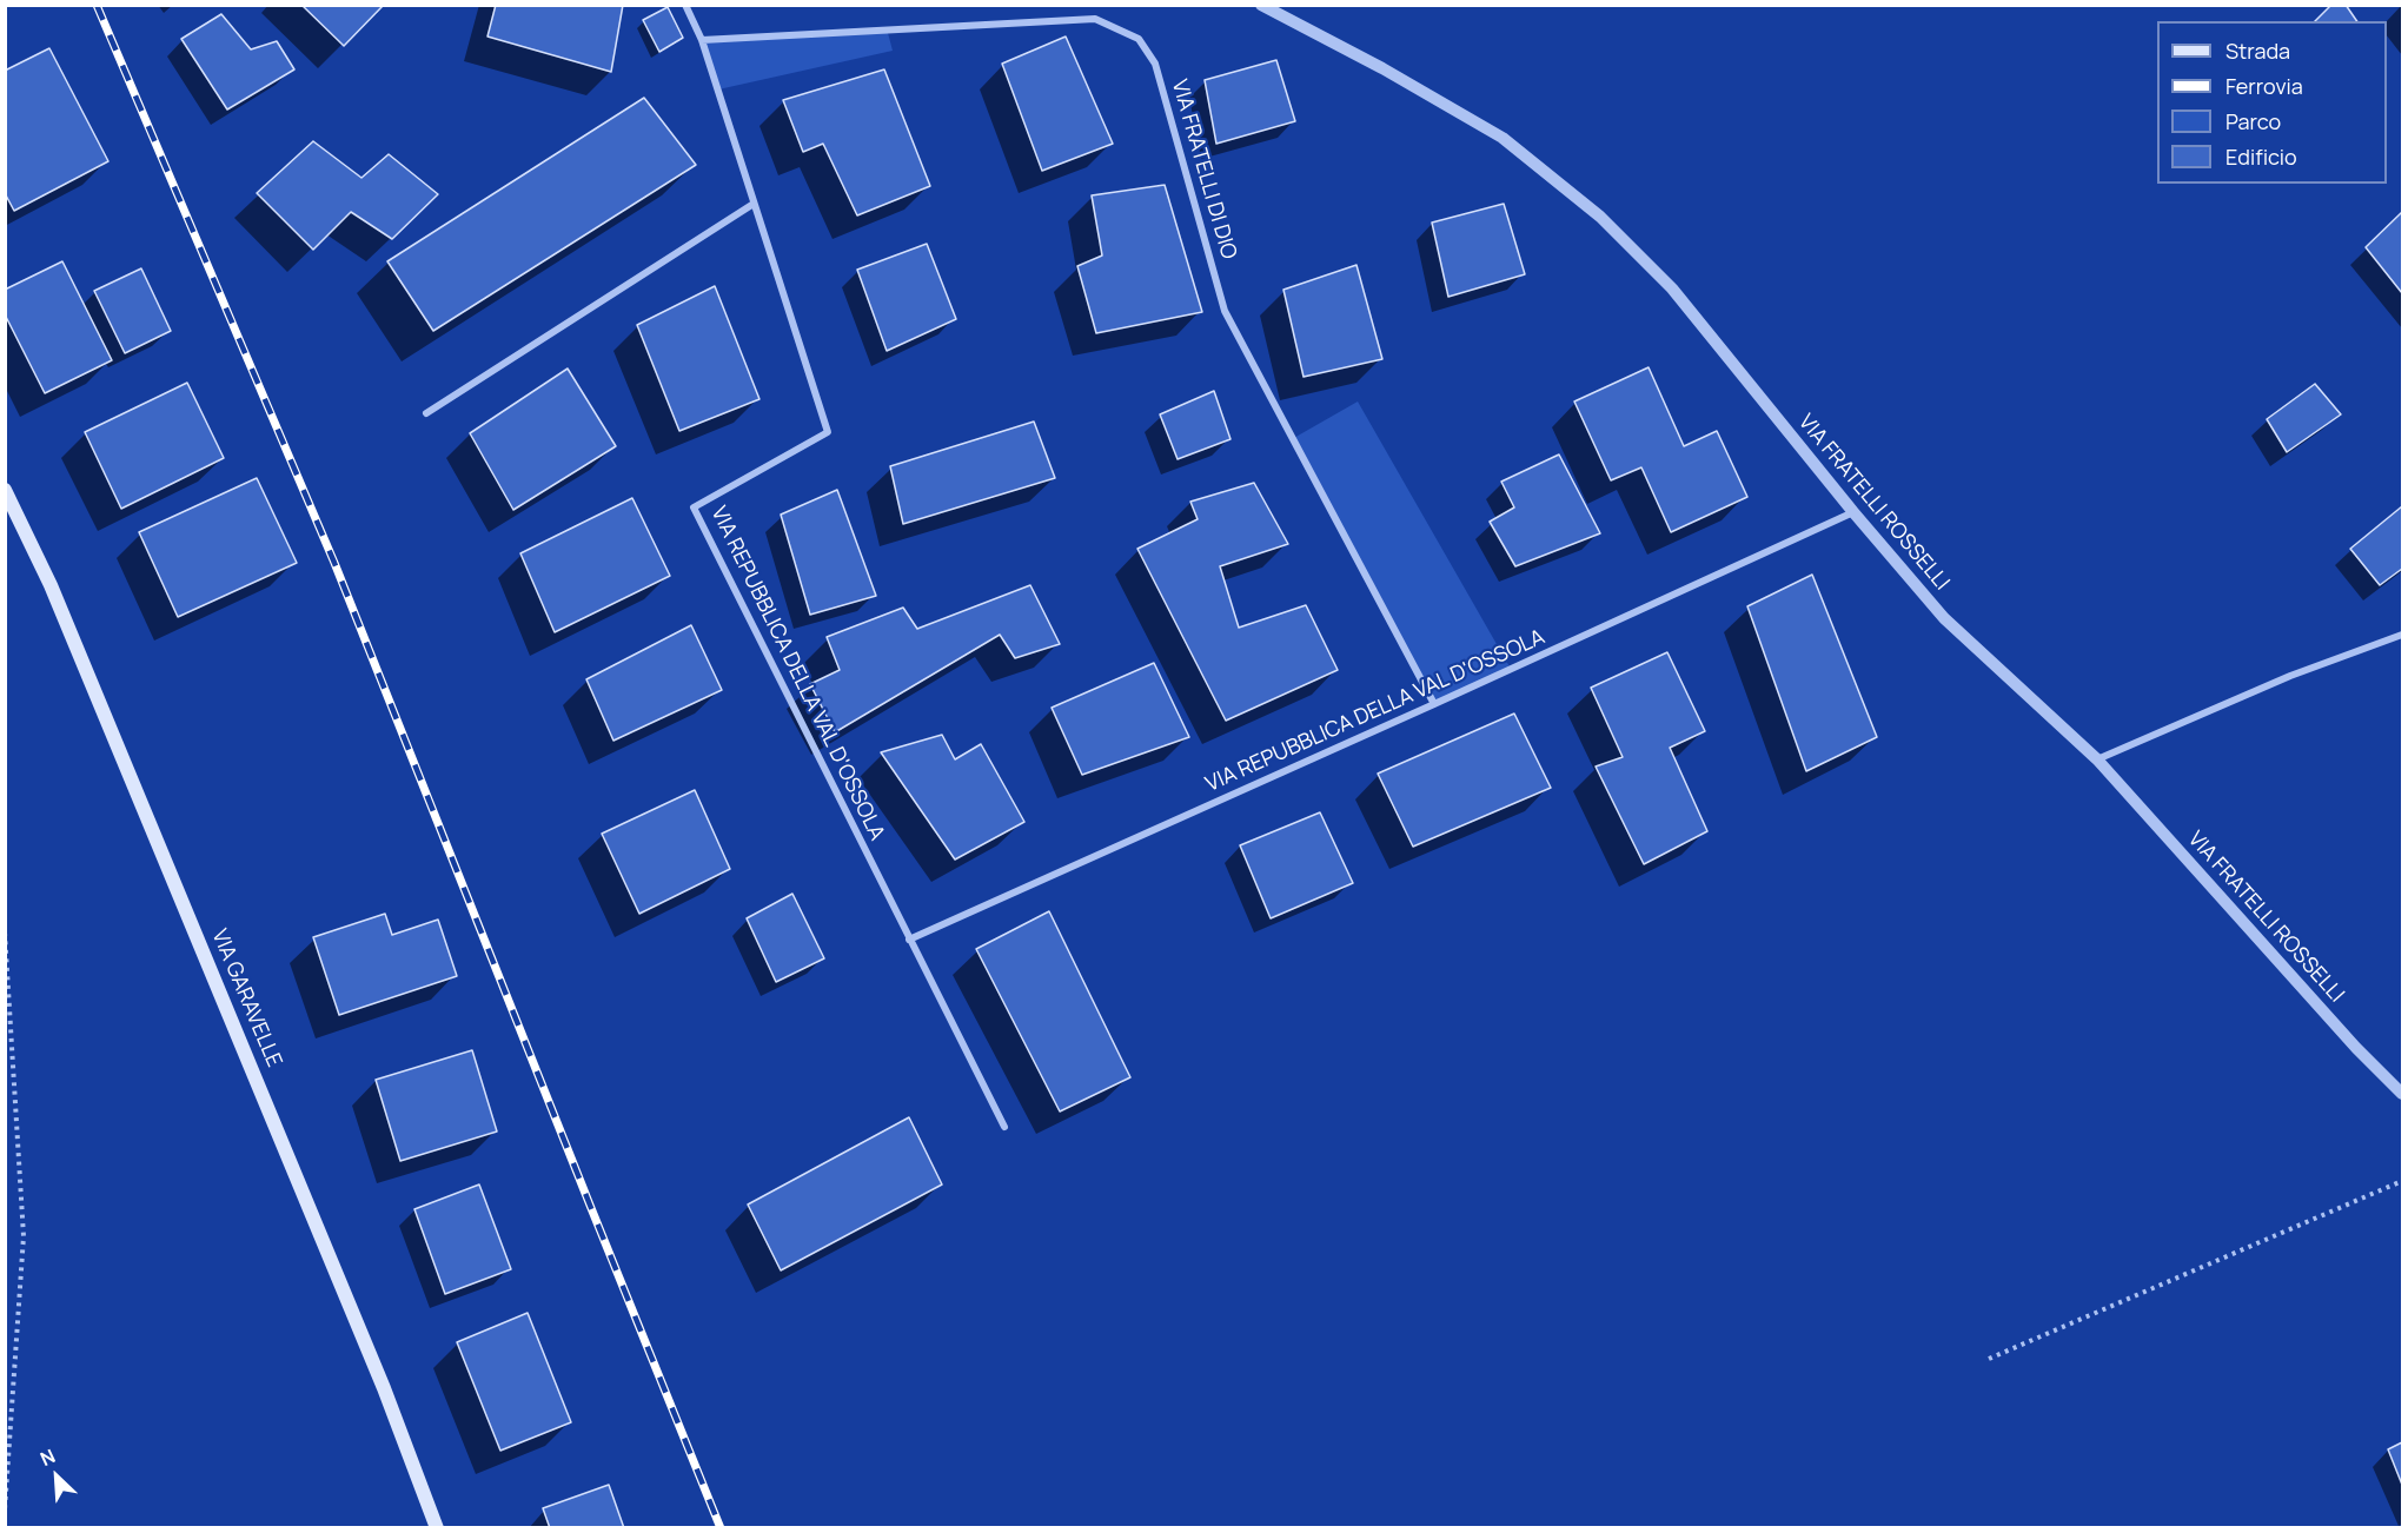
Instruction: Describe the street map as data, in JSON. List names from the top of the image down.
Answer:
{
  "streets": {
    "main road": ["VIA GARAVELLE"],
    "street": ["VIA FRATELLI DI DIO", "VIA FRATELLI ROSSELLI", "VIA REPUBBLICA DELLA VAL D'OSSOLA"]
  },
  "crossings": [
    ["VIA FRATELLI DI DIO", "VIA REPUBBLICA DELLA VAL D'OSSOLA"],
    ["VIA FRATELLI ROSSELLI", "VIA REPUBBLICA DELLA VAL D'OSSOLA"]
  ],
  "legend": [
    "Strada",
    "Ferrovia",
    "Parco",
    "Edificio"
  ],
  "north": "top left"
}
